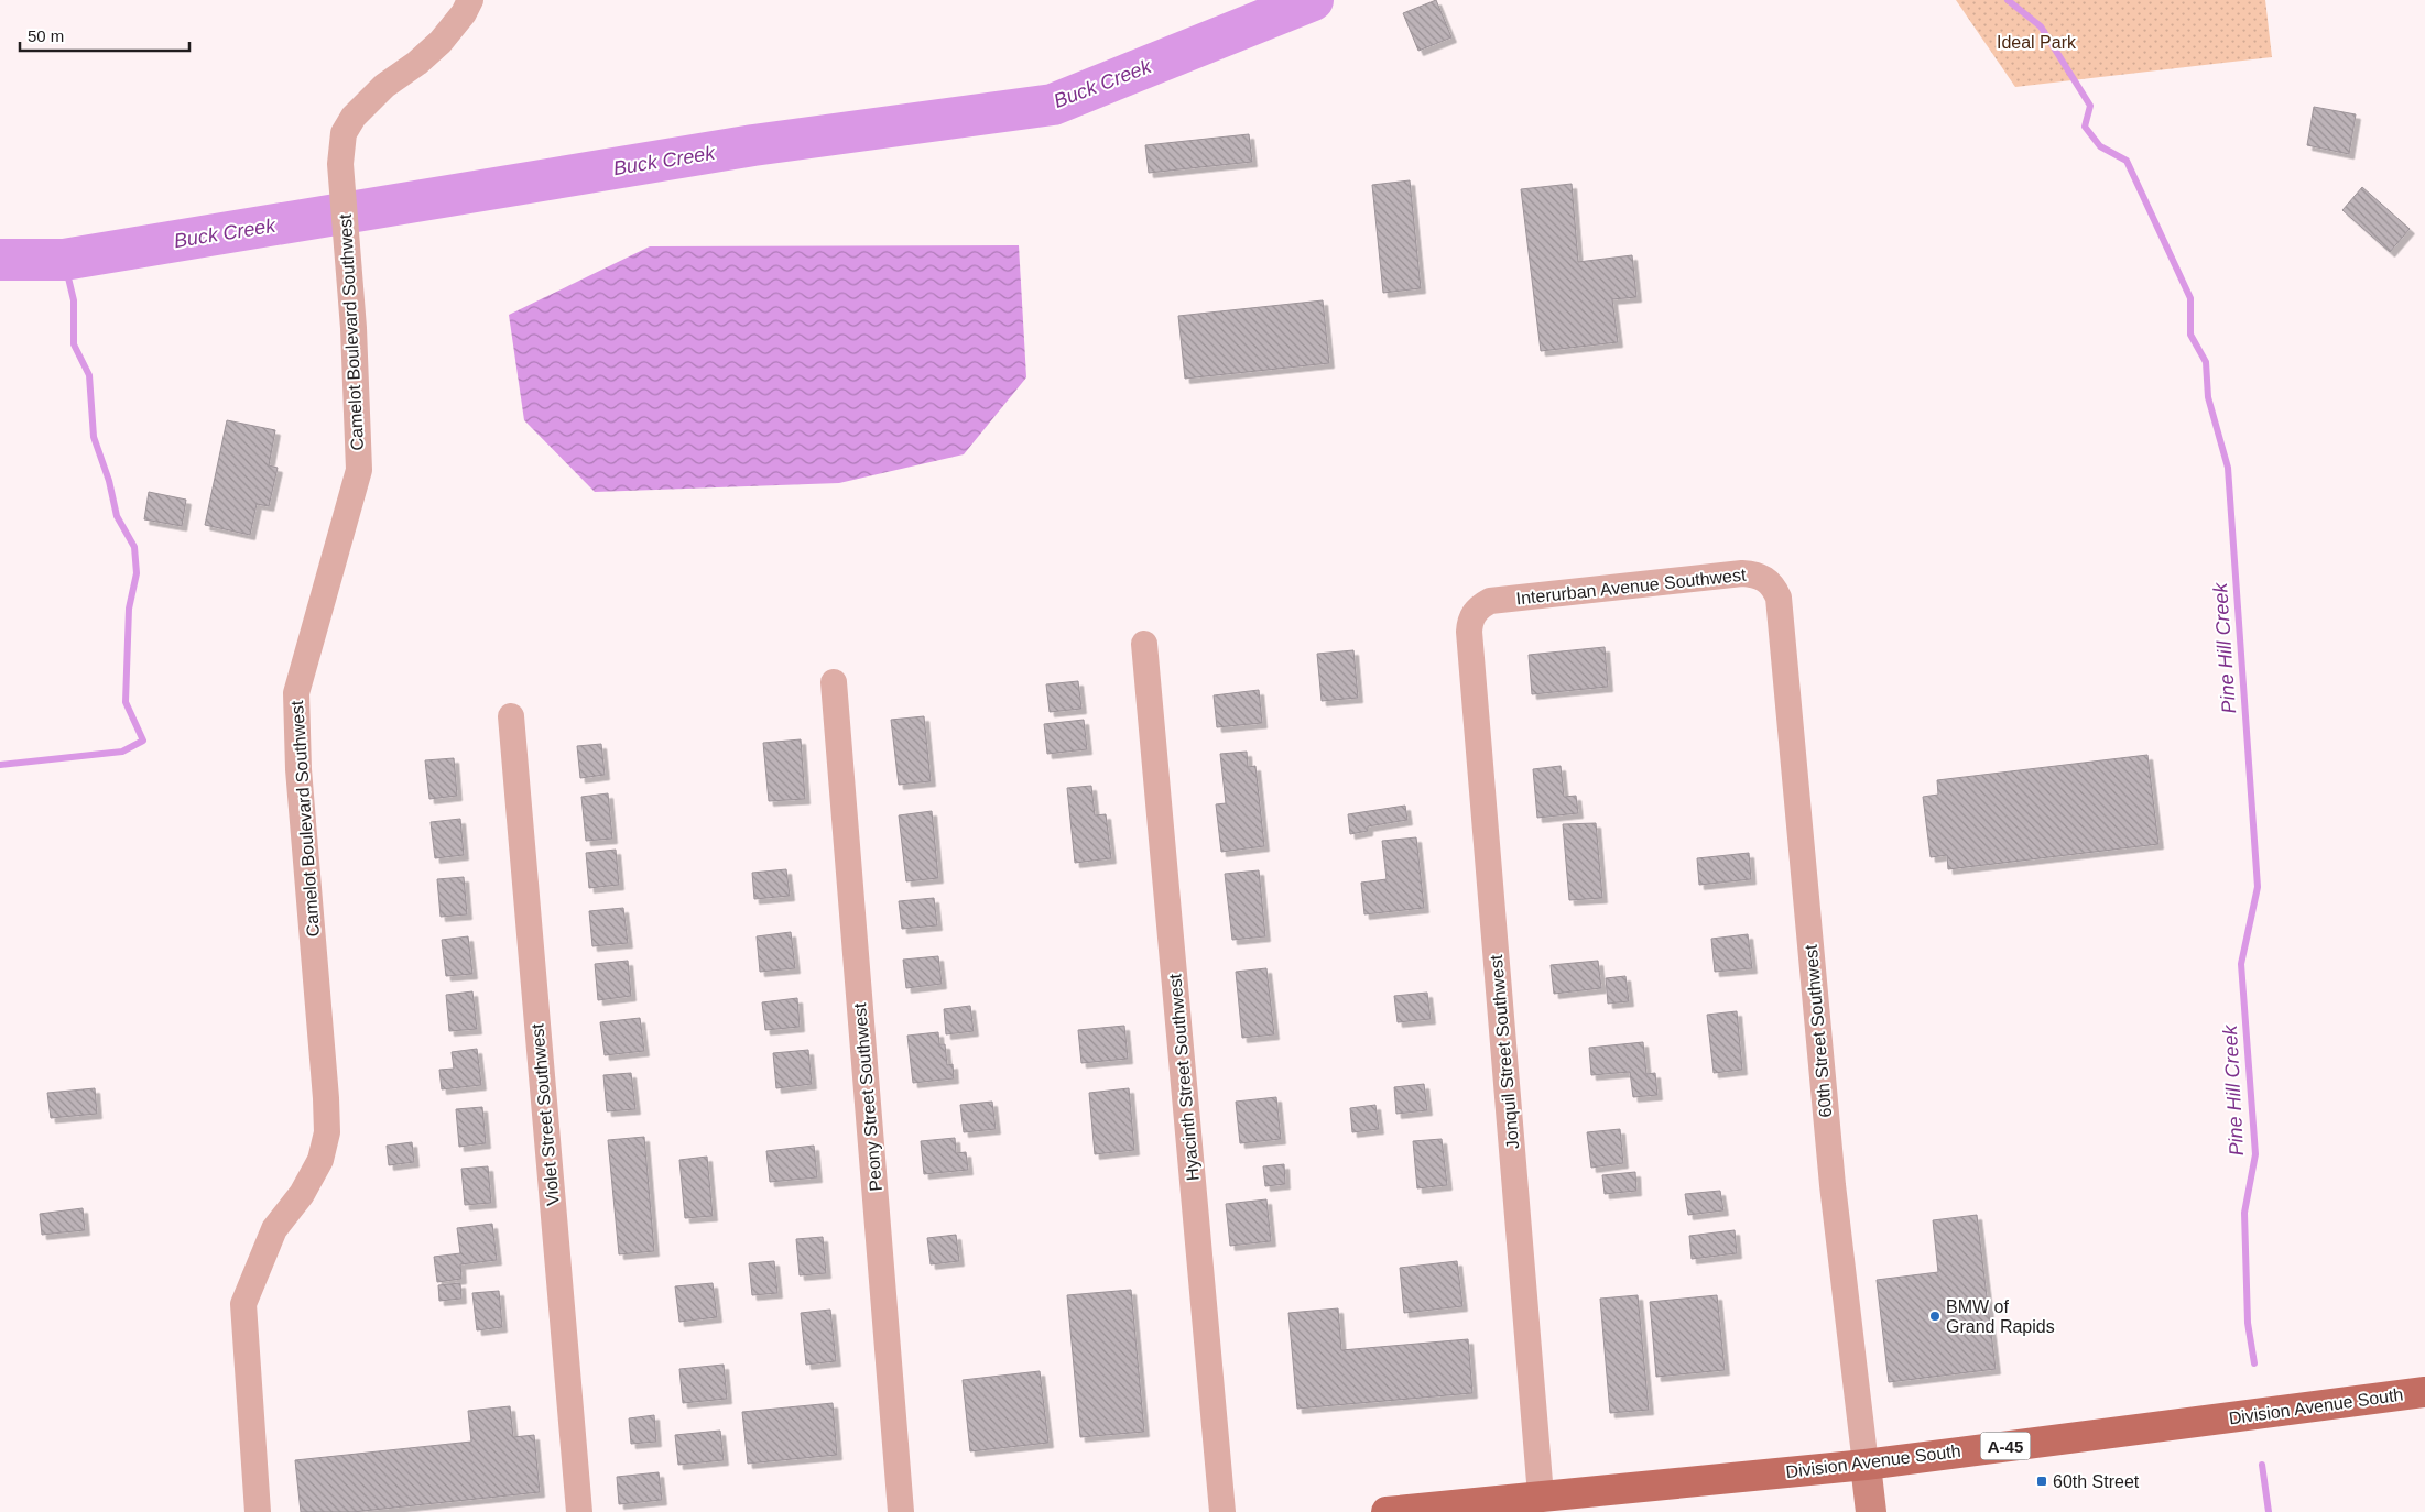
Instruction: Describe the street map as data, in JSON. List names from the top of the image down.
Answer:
{
  "streets": {
    "main road": ["Division Avenue South", "A-45"],
    "street": [
      "Camelot Boulevard Southwest",
      "Interurban Avenue Southwest",
      "60th Street Southwest",
      "Jonquil Street Southwest",
      "Hyacinth Street Southwest",
      "Peony Street Southwest",
      "Violet Street Southwest"
    ]
  },
  "crossings": [
    ["Interurban Avenue Southwest", "60th Street Southwest"],
    ["Interurban Avenue Southwest", "Jonquil Street Southwest"],
    ["60th Street Southwest", "Division Avenue South"],
    ["Jonquil Street Southwest", "Division Avenue South"]
  ],
  "water": ["Buck Creek", "Pine Hill Creek"],
  "parks": ["Ideal Park"],
  "places": {
    "other": ["BMW of Grand Rapids"],
    "transit": ["60th Street"]
  },
  "scale_bar": "50 m"
}
